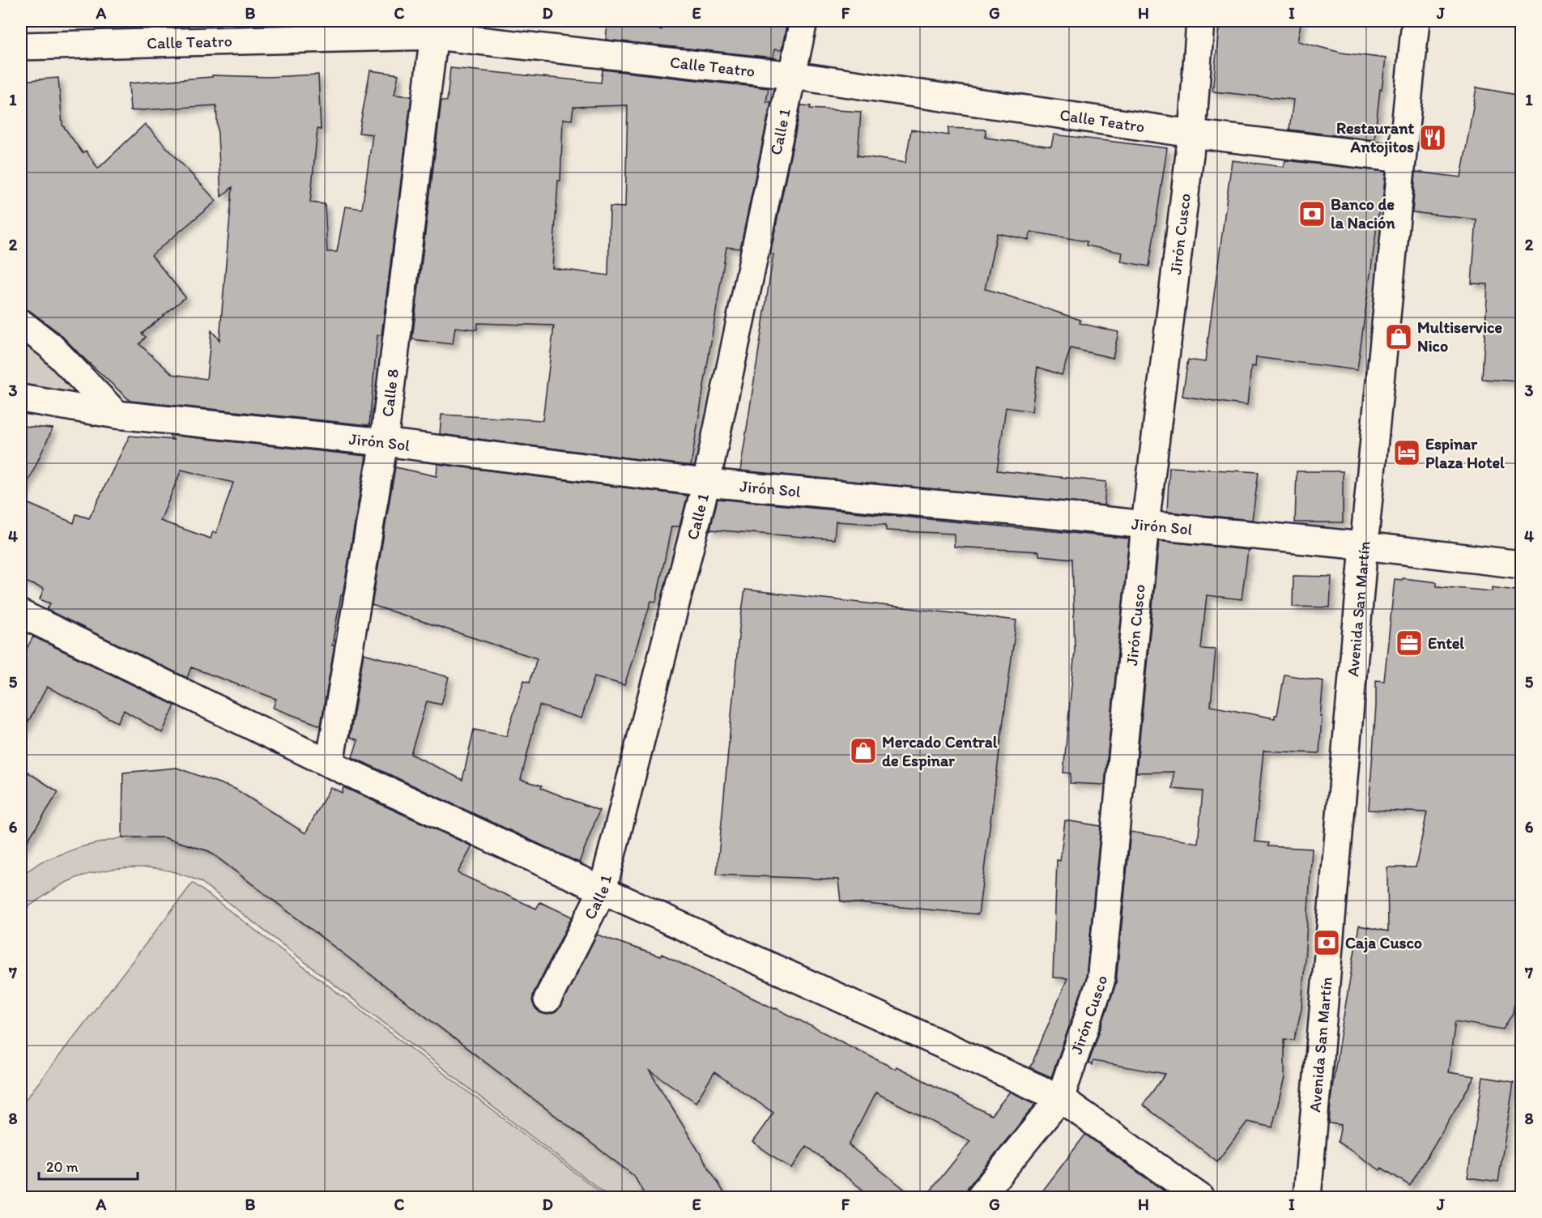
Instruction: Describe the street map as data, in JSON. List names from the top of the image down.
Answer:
{
  "streets": {
    "street": [
      "Calle Teatro",
      "Calle 1",
      "Jirón Cusco",
      "Calle 8",
      "Jirón Sol",
      "Avenida San Martín"
    ]
  },
  "crossings": [
    ["Calle Teatro", "Calle 1"],
    ["Calle Teatro", "Jirón Cusco"],
    ["Calle Teatro", "Calle 8"],
    ["Calle Teatro", "Avenida San Martín"],
    ["Calle 1", "Jirón Sol"],
    ["Jirón Cusco", "Jirón Sol"],
    ["Calle 8", "Jirón Sol"],
    ["Jirón Sol", "Avenida San Martín"]
  ],
  "places": {
    "restaurant": ["Restaurant Antojitos"],
    "bank": ["Banco de la Nación", "Caja Cusco"],
    "shop": ["Multiservice Nico", "Mercado Central de Espinar"],
    "hotel": ["Espinar Plaza Hotel"],
    "office": ["Entel"]
  },
  "scale_bar": "20 m",
  "grid": {
    "columns": [
      "A",
      "B",
      "C",
      "D",
      "E",
      "F",
      "G",
      "H",
      "I",
      "J"
    ],
    "rows": [
      "1",
      "2",
      "3",
      "4",
      "5",
      "6",
      "7",
      "8"
    ]
  }
}
